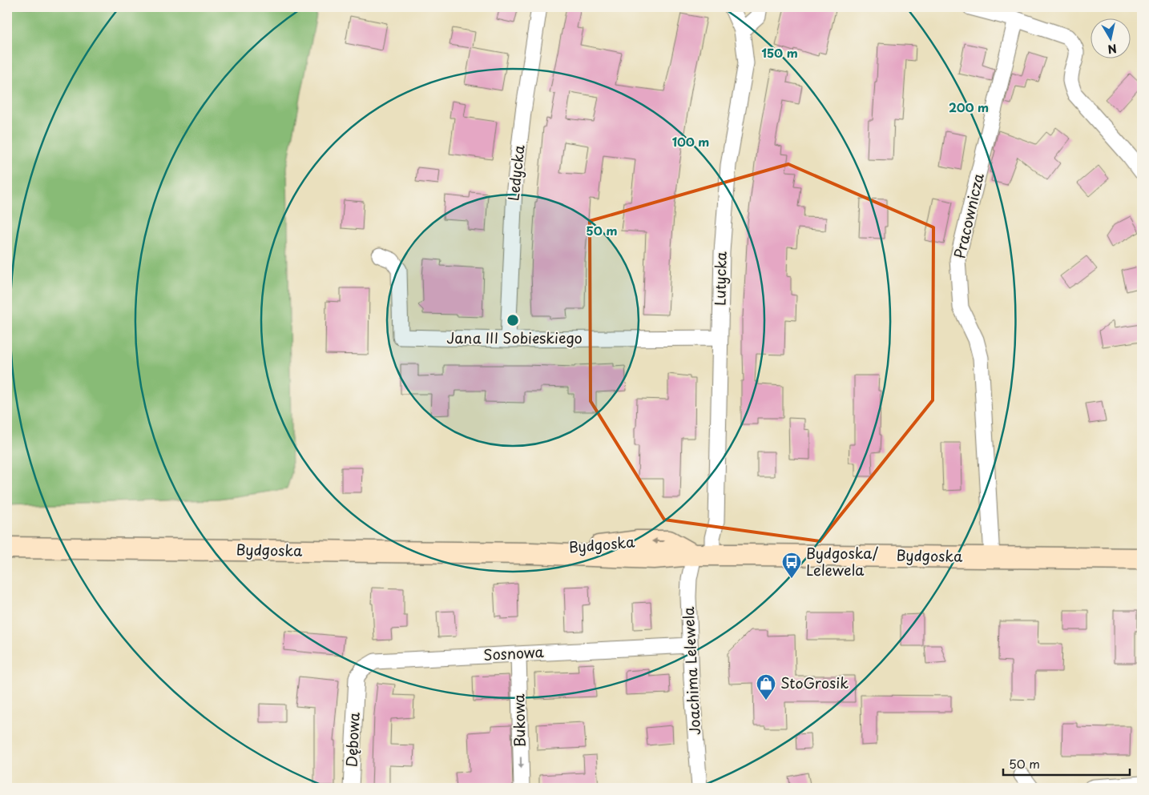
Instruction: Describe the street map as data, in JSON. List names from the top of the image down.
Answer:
{
  "streets": {
    "street": [
      "Ledycka",
      "Pracownicza",
      "Lutycka",
      "Jana III Sobieskiego",
      "Bydgoska",
      "Sosnowa",
      "Joachima Lelewela",
      "Bukowa",
      "Dębowa"
    ]
  },
  "crossings": [
    ["Ledycka", "Jana III Sobieskiego"],
    ["Pracownicza", "Bydgoska"],
    ["Lutycka", "Jana III Sobieskiego"],
    ["Lutycka", "Bydgoska"],
    ["Lutycka", "Joachima Lelewela"],
    ["Bydgoska", "Joachima Lelewela"],
    ["Sosnowa", "Joachima Lelewela"],
    ["Sosnowa", "Bukowa"],
    ["Sosnowa", "Dębowa"]
  ],
  "one_way": ["Bukowa"],
  "places": {
    "bus stop": ["Bydgoska/ Lelewela"],
    "shop": ["StoGrosik"]
  },
  "scale_bar": "50 m",
  "north": "bottom",
  "rings": [
    "150 m",
    "200 m",
    "100 m",
    "50 m"
  ]
}
